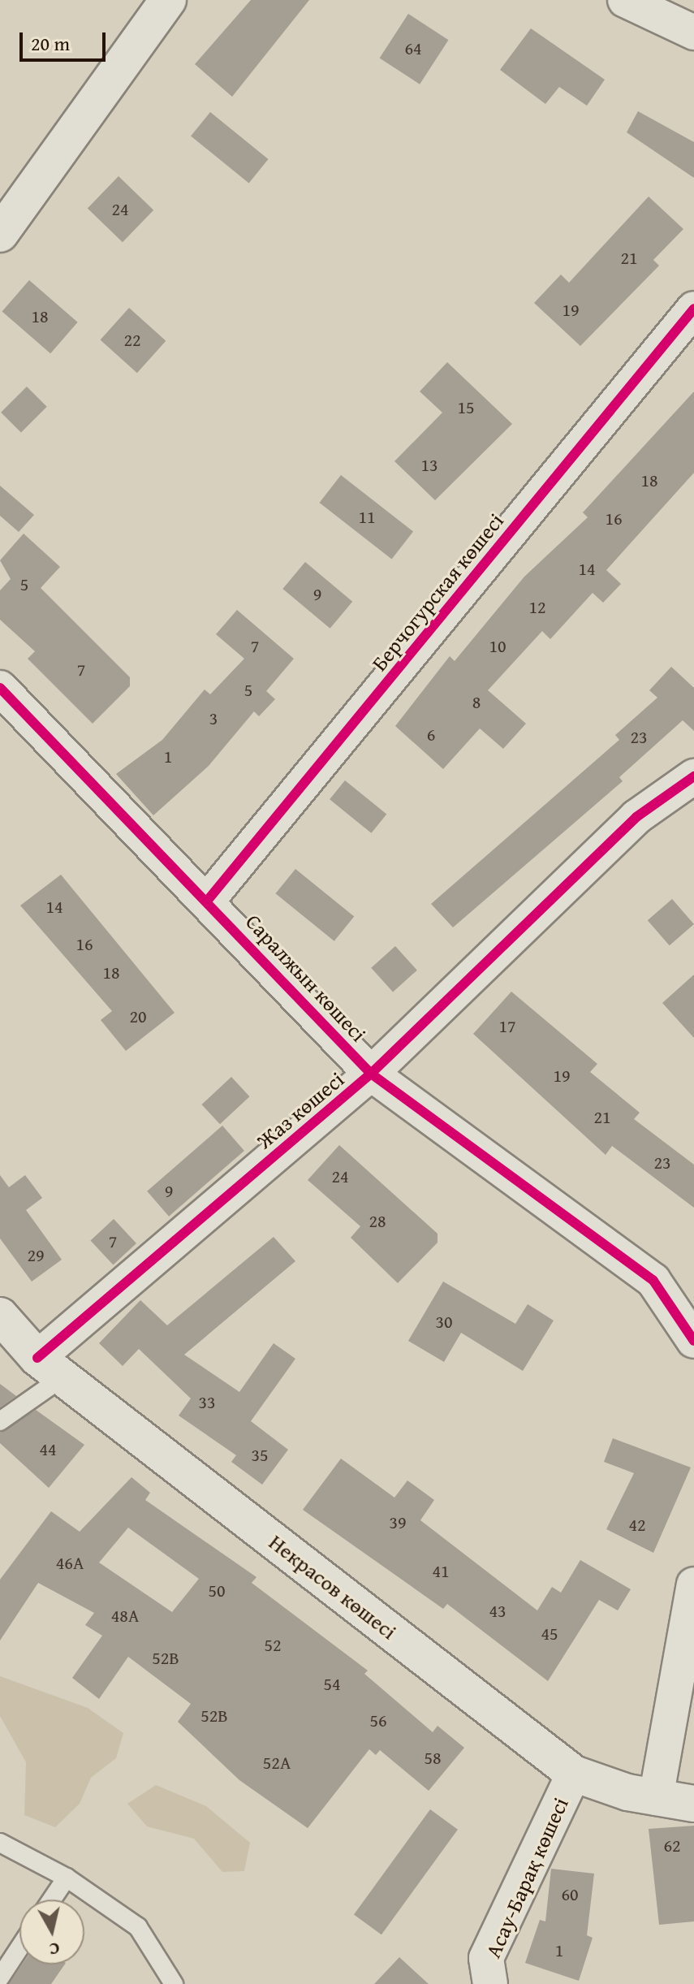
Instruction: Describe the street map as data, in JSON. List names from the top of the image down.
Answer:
{
  "streets": {
    "main road": ["Некрасов көшесі"],
    "street": [
      "Берчогурская көшесі",
      "Саралжын көшесі",
      "Жаз көшесі",
      "Асау-Барақ көшесі"
    ]
  },
  "crossings": [
    ["Берчогурская көшесі", "Саралжын көшесі"],
    ["Саралжын көшесі", "Жаз көшесі"],
    ["Жаз көшесі", "Некрасов көшесі"],
    ["Некрасов көшесі", "Асау-Барақ көшесі"]
  ],
  "house_numbers": [
    "64",
    "24",
    "21",
    "19",
    "18",
    "22",
    "15",
    "13",
    "18",
    "11",
    "16",
    "14",
    "5",
    "9",
    "12",
    "7",
    "10",
    "7",
    "5",
    "8",
    "3",
    "6",
    "23",
    "1",
    "14",
    "16",
    "18",
    "20",
    "17",
    "19",
    "21",
    "23",
    "24",
    "9",
    "28",
    "7",
    "29",
    "30",
    "33",
    "44",
    "35",
    "39",
    "42",
    "46А",
    "41",
    "50",
    "43",
    "48А",
    "45",
    "52",
    "52В",
    "54",
    "52В",
    "56",
    "58",
    "52А",
    "62",
    "60",
    "1"
  ],
  "scale_bar": "20 m",
  "north": "bottom"
}
